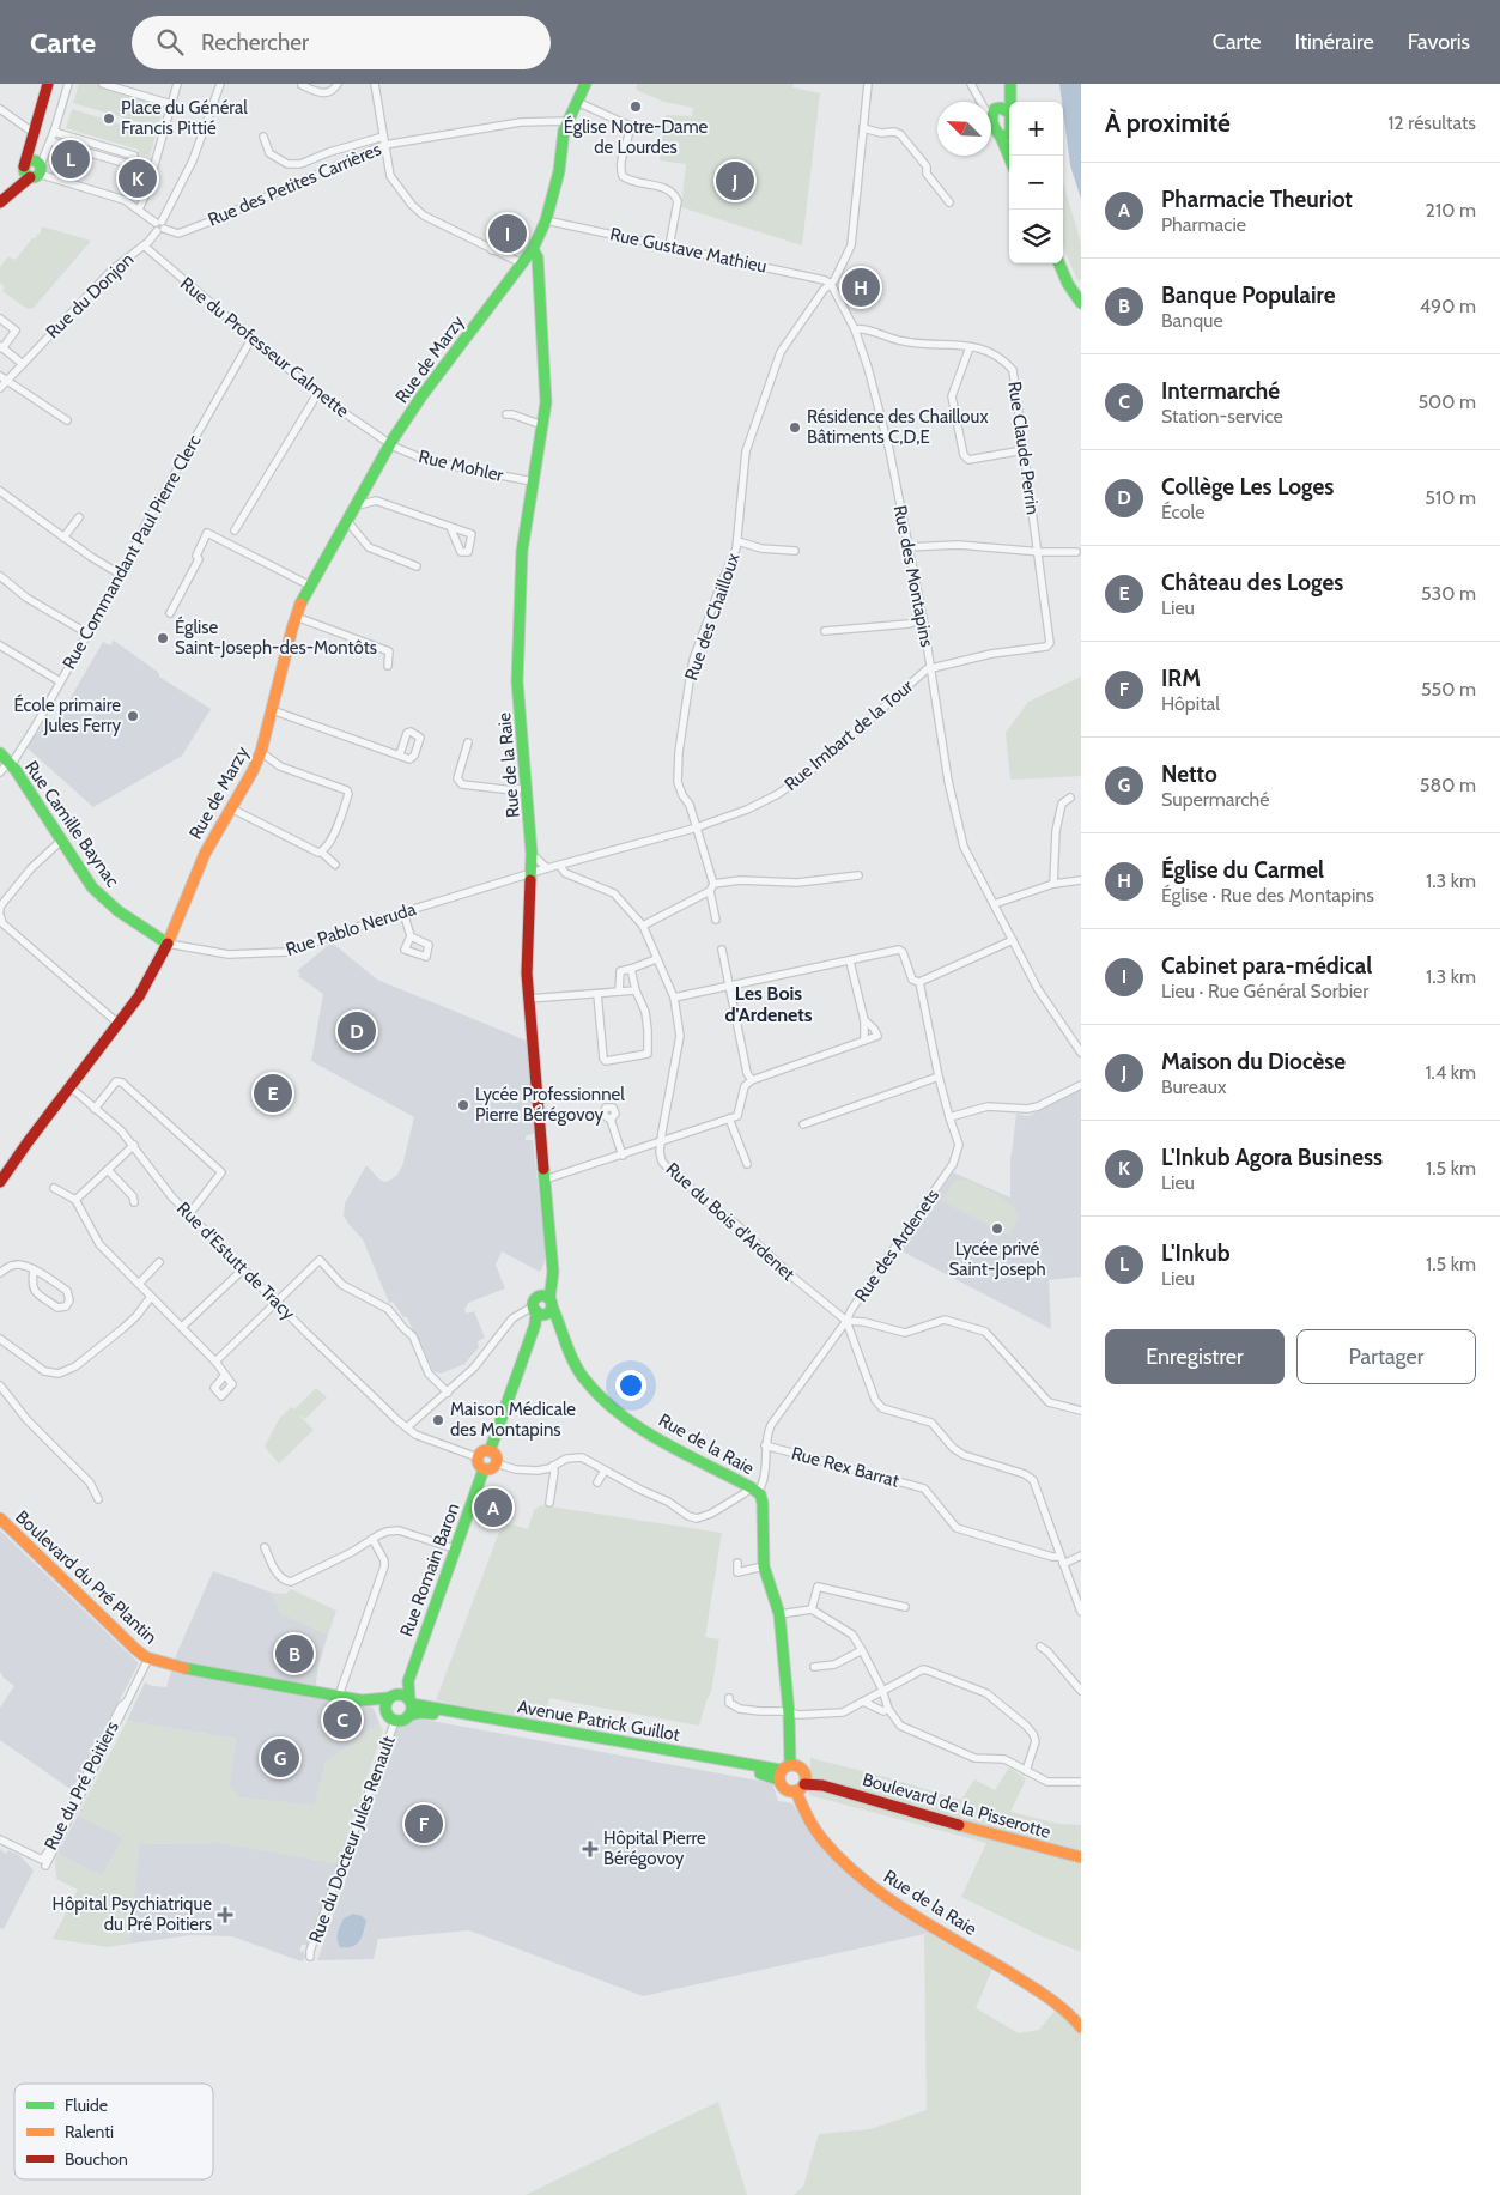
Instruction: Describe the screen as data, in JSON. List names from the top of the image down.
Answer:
{
  "streets": {
    "street": [
      "Rue des Petites Carrières",
      "Rue Gustave Mathieu",
      "Rue du Donjon",
      "Rue du Professeur Calmette",
      "Rue de Marzy",
      "Rue Claude Perrin",
      "Rue Mohler",
      "Rue Commandant Paul Pierre Clerc",
      "Rue des Montapins",
      "Rue des Chailloux",
      "Rue Imbart de la Tour",
      "Rue de la Raie",
      "Rue Camille Baynac",
      "Rue Pablo Neruda",
      "Rue du Bois d'Ardenet",
      "Rue des Ardenets",
      "Rue d'Estutt de Tracy",
      "Rue Rex Barrat",
      "Rue Romain Baron",
      "Boulevard du Pré Plantin",
      "Avenue Patrick Guillot",
      "Rue du Pré Poitiers",
      "Boulevard de la Pisserotte",
      "Rue du Docteur Jules Renault"
    ]
  },
  "crossings": [
    ["Rue des Petites Carrières", "Rue du Donjon"],
    ["Rue des Petites Carrières", "Rue de Marzy"],
    ["Rue Gustave Mathieu", "Rue de Marzy"],
    ["Rue Gustave Mathieu", "Rue des Montapins"],
    ["Rue Gustave Mathieu", "Rue des Chailloux"],
    ["Rue du Donjon", "Rue du Professeur Calmette"],
    ["Rue du Professeur Calmette", "Rue de Marzy"],
    ["Rue du Professeur Calmette", "Rue Mohler"],
    ["Rue du Professeur Calmette", "Rue Commandant Paul Pierre Clerc"],
    ["Rue de Marzy", "Rue Mohler"],
    ["Rue de Marzy", "Rue de la Raie"],
    ["Rue de Marzy", "Rue Camille Baynac"],
    ["Rue de Marzy", "Rue Pablo Neruda"],
    ["Rue de Marzy", "Rue d'Estutt de Tracy"],
    ["Rue Claude Perrin", "Rue des Montapins"],
    ["Rue Claude Perrin", "Rue Imbart de la Tour"],
    ["Rue Mohler", "Rue de la Raie"],
    ["Rue Commandant Paul Pierre Clerc", "Rue Camille Baynac"],
    ["Rue des Montapins", "Rue des Chailloux"],
    ["Rue des Montapins", "Rue Imbart de la Tour"],
    ["Rue des Chailloux", "Rue Imbart de la Tour"],
    ["Rue Imbart de la Tour", "Rue Pablo Neruda"],
    ["Rue Imbart de la Tour", "Rue du Bois d'Ardenet"],
    ["Rue de la Raie", "Rue Pablo Neruda"],
    ["Rue de la Raie", "Rue des Ardenets"],
    ["Rue de la Raie", "Avenue Patrick Guillot"],
    ["Rue de la Raie", "Boulevard de la Pisserotte"],
    ["Rue Camille Baynac", "Rue Pablo Neruda"],
    ["Rue Pablo Neruda", "Rue du Bois d'Ardenet"],
    ["Rue du Bois d'Ardenet", "Rue des Ardenets"],
    ["Rue des Ardenets", "Rue Rex Barrat"],
    ["Rue Romain Baron", "Boulevard du Pré Plantin"],
    ["Rue Romain Baron", "Avenue Patrick Guillot"],
    ["Rue Romain Baron", "Rue du Docteur Jules Renault"],
    ["Boulevard du Pré Plantin", "Avenue Patrick Guillot"],
    ["Boulevard du Pré Plantin", "Rue du Pré Poitiers"],
    ["Boulevard du Pré Plantin", "Rue du Docteur Jules Renault"],
    ["Avenue Patrick Guillot", "Boulevard de la Pisserotte"],
    ["Avenue Patrick Guillot", "Rue du Docteur Jules Renault"]
  ],
  "districts": ["Les Bois d'Ardenets"],
  "places": {
    "other": [
      "Église Notre-Dame de Lourdes",
      "Place du Général Francis Pittié",
      "Résidence des Chailloux Bâtiments C,D,E",
      "Église Saint-Joseph-des-Montôts",
      "École primaire Jules Ferry",
      "Lycée Professionnel Pierre Bérégovoy",
      "Lycée privé Saint-Joseph",
      "Maison Médicale des Montapins"
    ],
    "health": ["Hôpital Pierre Bérégovoy", "Hôpital Psychiatrique du Pré Poitiers"]
  },
  "legend": ["Fluide", "Ralenti", "Bouchon"],
  "north": "top left",
  "page": {
    "header": "Carte",
    "search": "Rechercher",
    "nav": ["Carte", "Itinéraire", "Favoris"],
    "heading": ["À proximité", "12 résultats"],
    "map_buttons": ["+", "−"],
    "pins": [
      "L",
      "K",
      "J",
      "I",
      "H",
      "D",
      "E",
      "A",
      "B",
      "C",
      "G",
      "F"
    ],
    "list": [
      {
        "mark": "A",
        "name": "Pharmacie Theuriot",
        "note": "Pharmacie",
        "value": "210 m"
      },
      {
        "mark": "B",
        "name": "Banque Populaire",
        "note": "Banque",
        "value": "490 m"
      },
      {
        "mark": "C",
        "name": "Intermarché",
        "note": "Station-service",
        "value": "500 m"
      },
      {
        "mark": "D",
        "name": "Collège Les Loges",
        "note": "École",
        "value": "510 m"
      },
      {
        "mark": "E",
        "name": "Château des Loges",
        "note": "Lieu",
        "value": "530 m"
      },
      {
        "mark": "F",
        "name": "IRM",
        "note": "Hôpital",
        "value": "550 m"
      },
      {
        "mark": "G",
        "name": "Netto",
        "note": "Supermarché",
        "value": "580 m"
      },
      {
        "mark": "H",
        "name": "Église du Carmel",
        "note": "Église · Rue des Montapins",
        "value": "1.3 km"
      },
      {
        "mark": "I",
        "name": "Cabinet para-médical",
        "note": "Lieu · Rue Général Sorbier",
        "value": "1.3 km"
      },
      {
        "mark": "J",
        "name": "Maison du Diocèse",
        "note": "Bureaux",
        "value": "1.4 km"
      },
      {
        "mark": "K",
        "name": "L'Inkub Agora Business",
        "note": "Lieu",
        "value": "1.5 km"
      },
      {
        "mark": "L",
        "name": "L'Inkub",
        "note": "Lieu",
        "value": "1.5 km"
      }
    ],
    "buttons": ["Enregistrer", "Partager"]
  }
}
